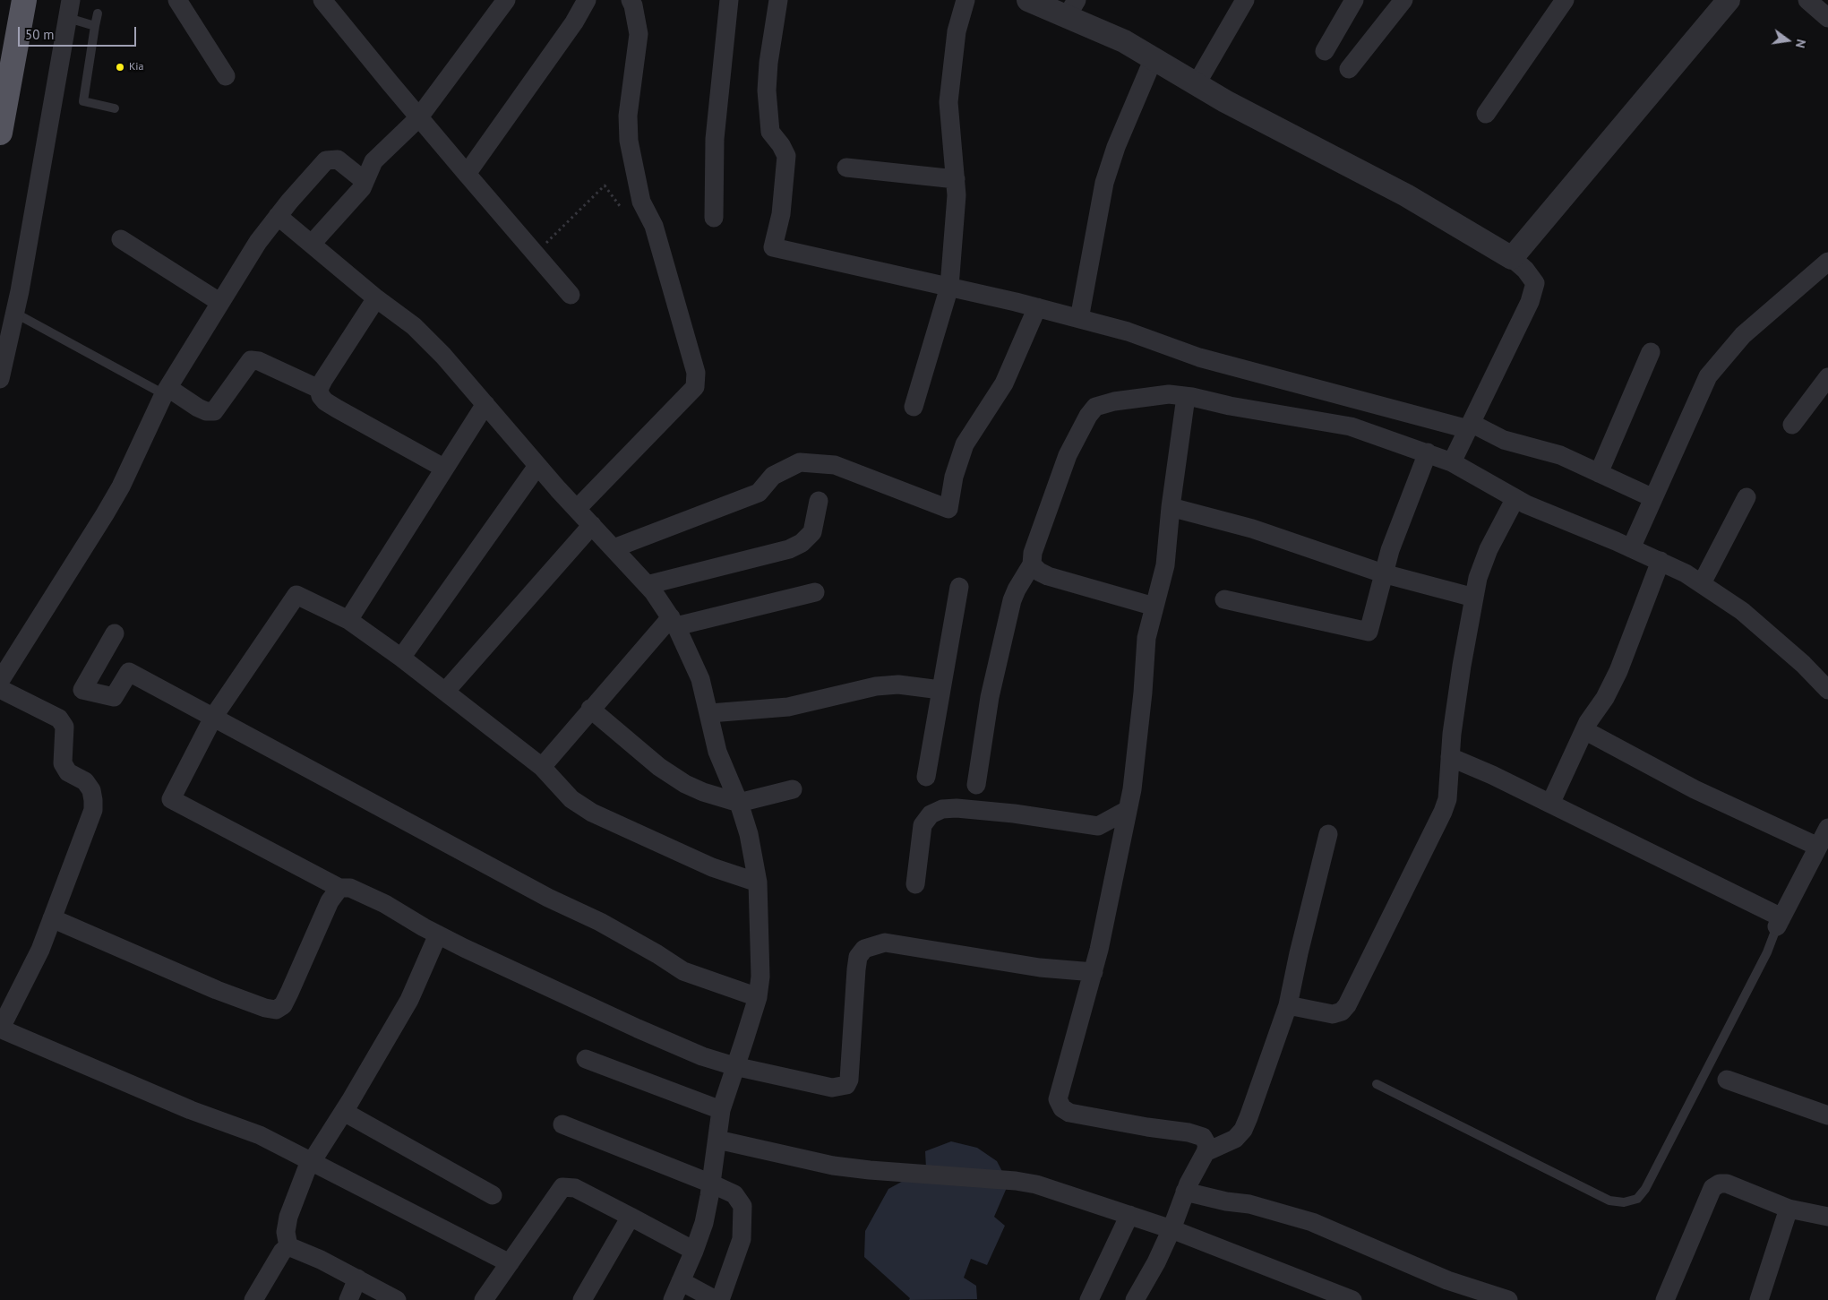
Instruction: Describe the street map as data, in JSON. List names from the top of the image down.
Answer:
{
  "places": ["Kia"],
  "scale_bar": "50 m",
  "north": "right"
}
